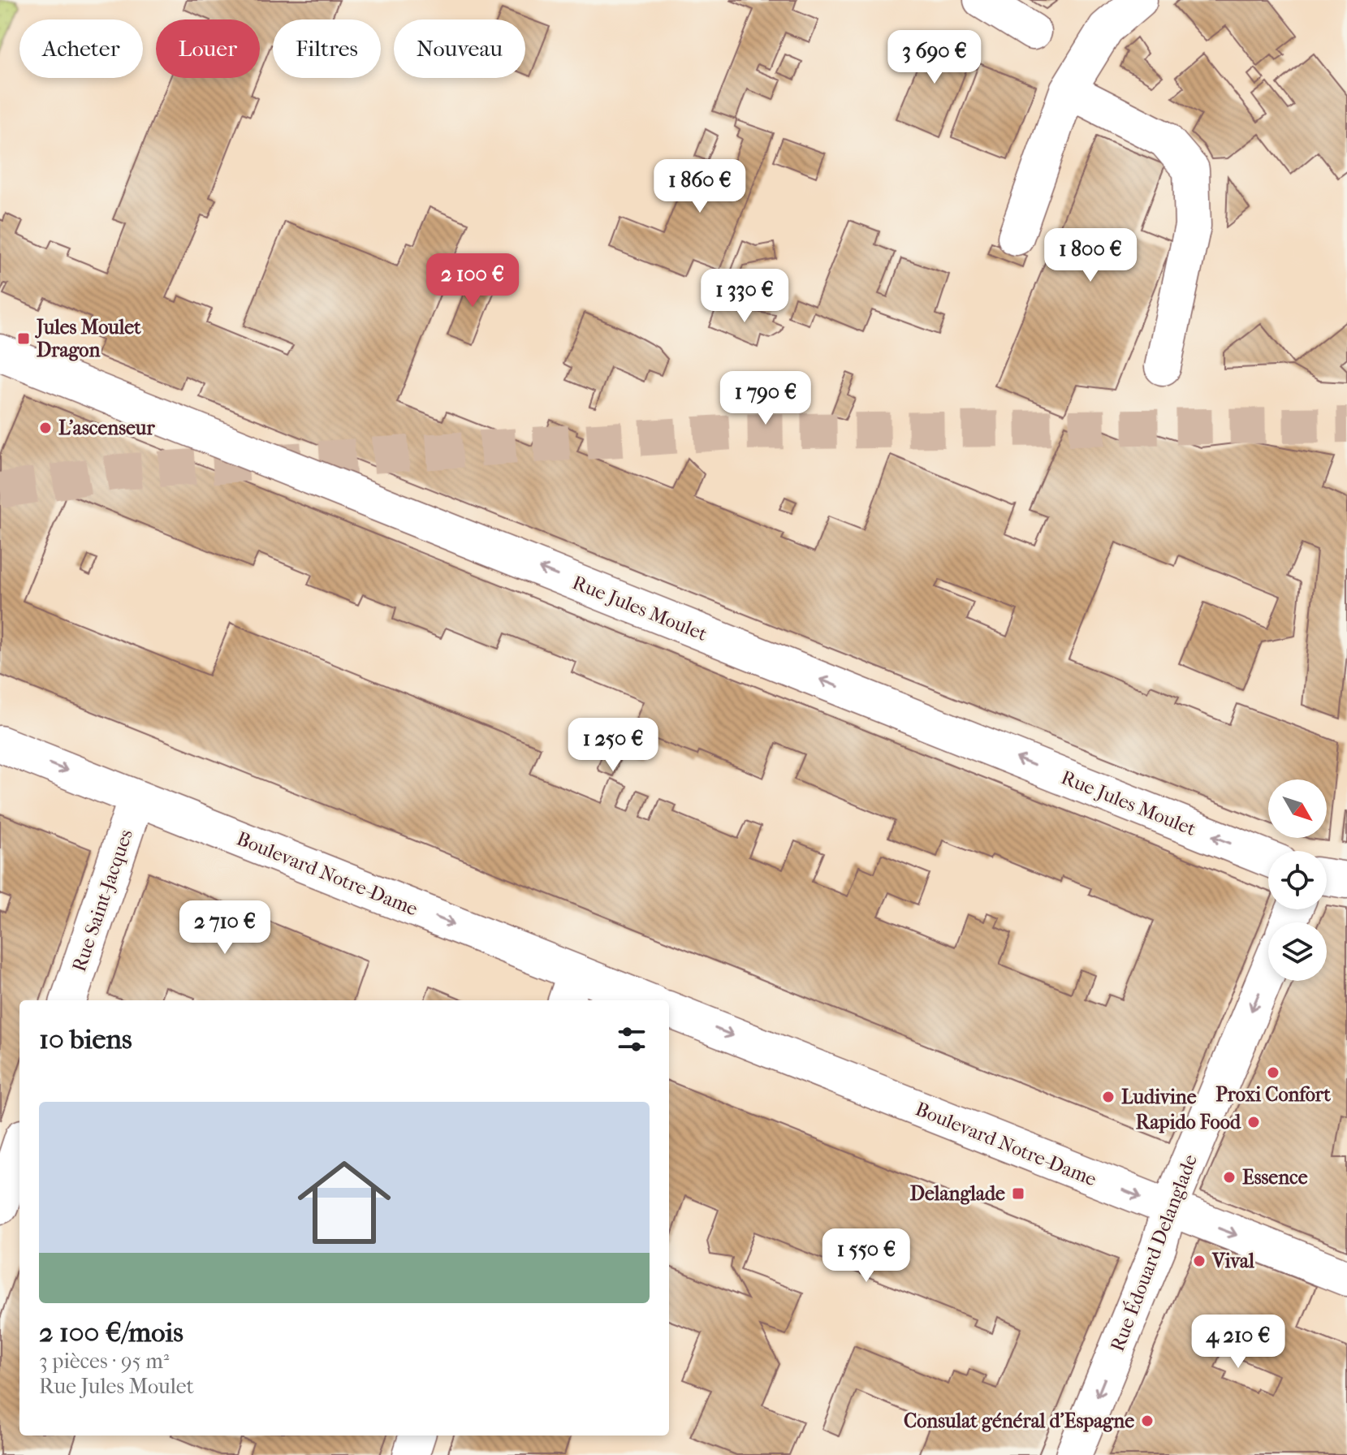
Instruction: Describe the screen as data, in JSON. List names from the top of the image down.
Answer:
{
  "streets": {
    "street": [
      "Rue Jules Moulet",
      "Boulevard Notre-Dame",
      "Rue Saint-Jacques",
      "Rue Édouard Delanglade"
    ]
  },
  "crossings": [
    ["Boulevard Notre-Dame", "Rue Saint-Jacques"],
    ["Boulevard Notre-Dame", "Rue Édouard Delanglade"]
  ],
  "one_way": ["Rue Jules Moulet", "Boulevard Notre-Dame", "Rue Édouard Delanglade"],
  "places": {
    "transit": ["Jules Moulet Dragon", "Delanglade"],
    "other": [
      "L'ascenseur",
      "Proxi Confort",
      "Ludivine",
      "Rapido Food",
      "Essence",
      "Vival",
      "Consulat général d'Espagne"
    ]
  },
  "north": "bottom right",
  "page": {
    "chip": [
      "Acheter",
      "Louer",
      "Filtres",
      "Nouveau"
    ],
    "price": [
      "3 690 €",
      "1 860 €",
      "1 800 €",
      "2 100 €",
      "1 330 €",
      "1 790 €",
      "1 250 €",
      "2 710 €",
      "1 550 €",
      "4 210 €"
    ],
    "heading": "10 biens",
    "list": [
      {
        "name": "2 100 €/mois",
        "note": "3 pièces · 95 m² · Rue Jules Moulet"
      }
    ]
  }
}
